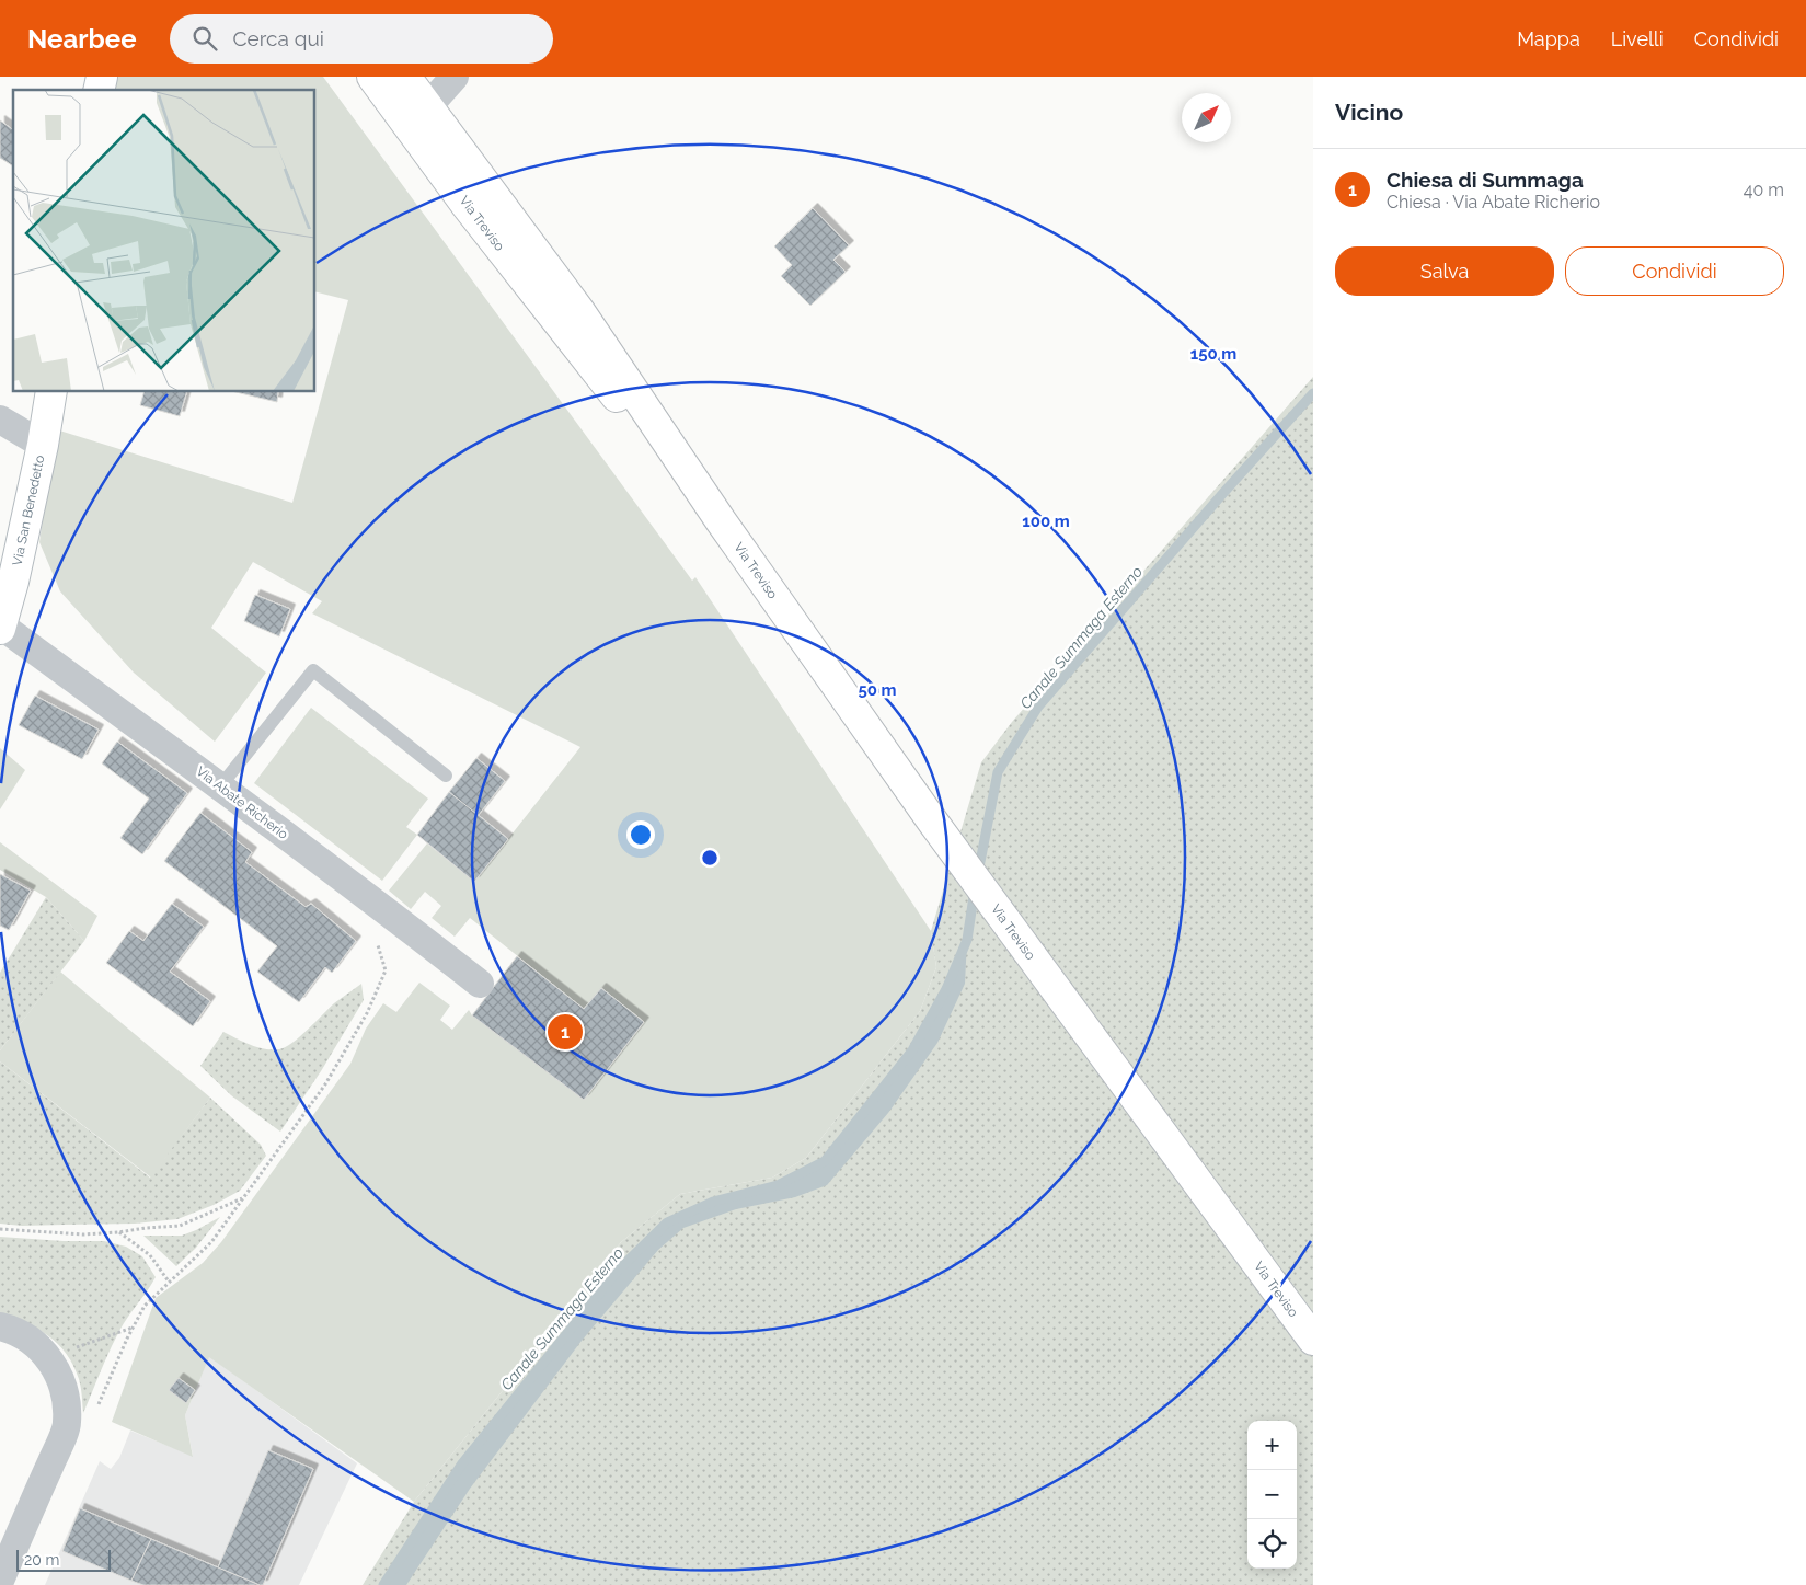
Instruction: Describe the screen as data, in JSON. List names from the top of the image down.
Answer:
{
  "streets": {
    "main road": ["Via Treviso", "Via San Benedetto"],
    "street": ["Via Abate Richerio"]
  },
  "crossings": [
    ["Via San Benedetto", "Via Abate Richerio"]
  ],
  "water": ["Canale Summaga Esterno"],
  "scale_bar": "20 m",
  "north": "top right",
  "page": {
    "header": "Nearbee",
    "search": "Cerca qui",
    "nav": ["Mappa", "Livelli", "Condividi"],
    "heading": "Vicino",
    "list": [
      {
        "mark": "1",
        "name": "Chiesa di Summaga",
        "note": "Chiesa · Via Abate Richerio",
        "value": "40 m"
      }
    ],
    "buttons": ["Salva", "Condividi"],
    "pins": "1",
    "map_buttons": ["+", "−"],
    "scale": "20 m"
  },
  "rings": ["150 m", "100 m", "50 m"]
}
